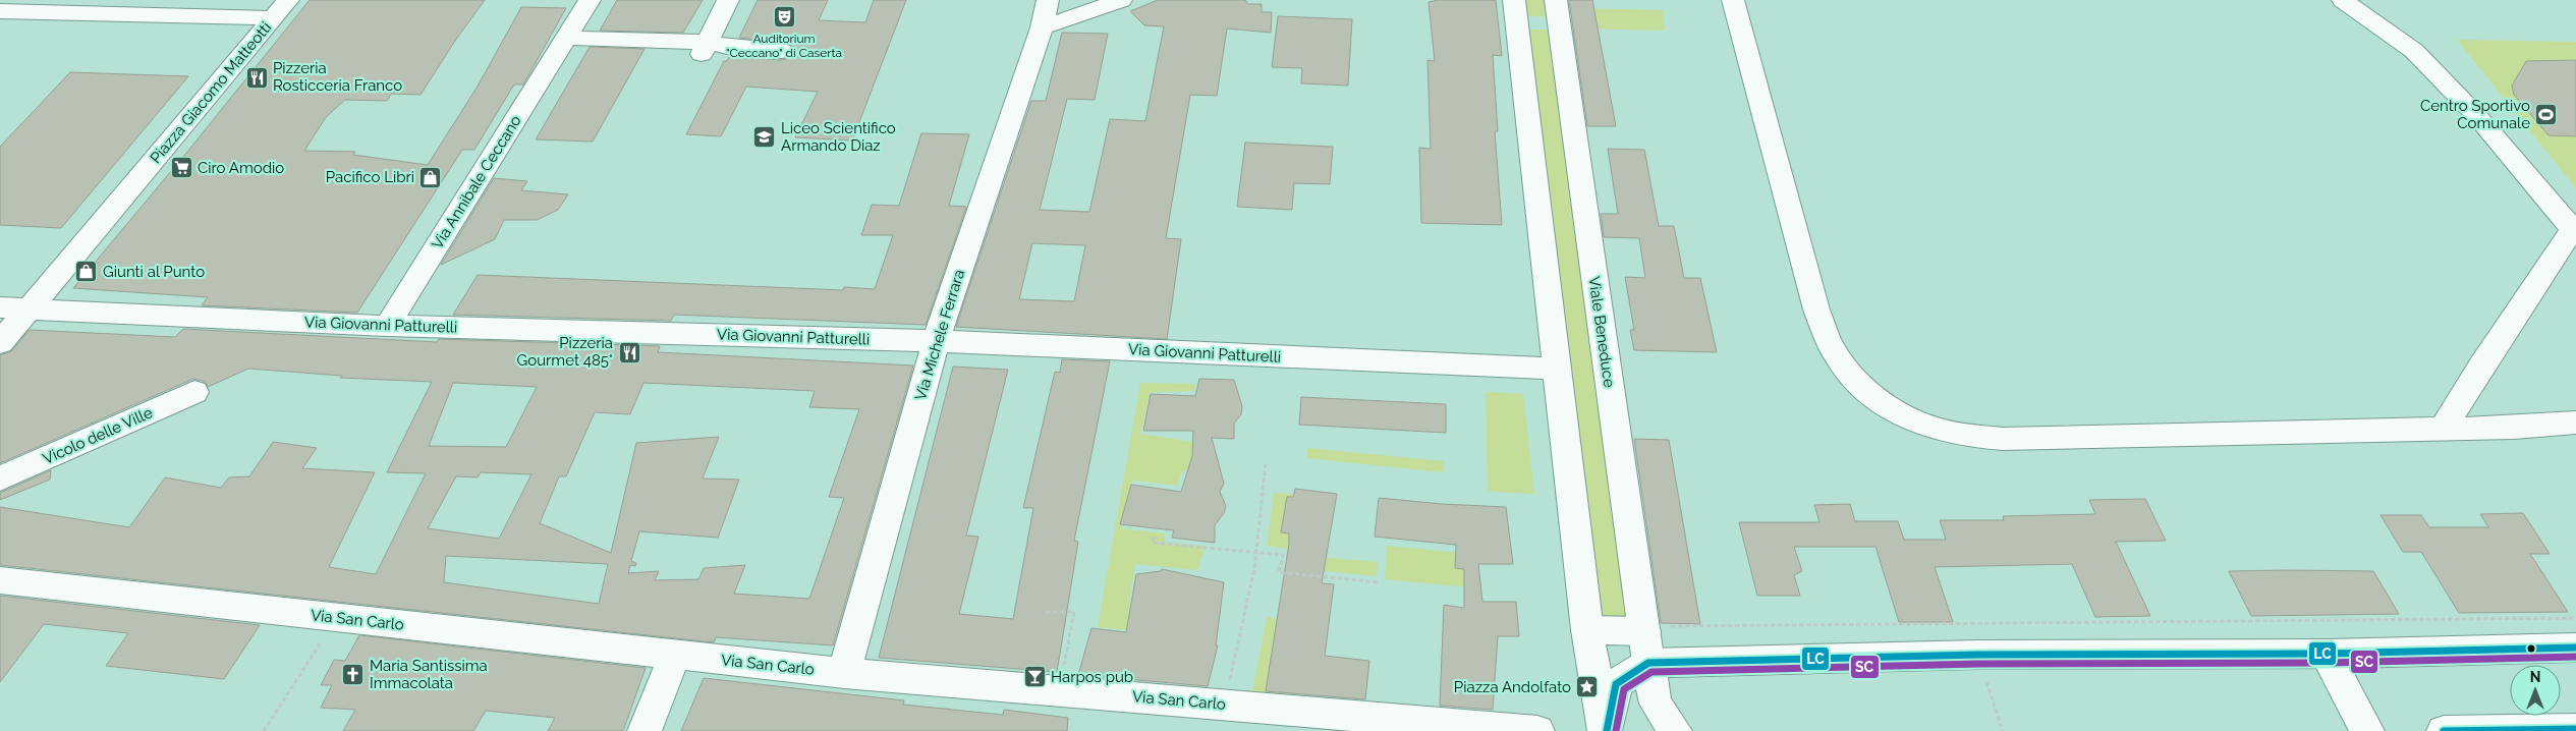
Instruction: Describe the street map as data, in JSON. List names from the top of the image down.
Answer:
{
  "streets": {
    "street": [
      "Piazza Giacomo Matteotti",
      "Via Annibale Ceccano",
      "Via Giovanni Patturelli",
      "Viale Beneduce",
      "Via Michele Ferrara",
      "Vicolo delle Ville",
      "Via San Carlo"
    ]
  },
  "crossings": [
    ["Piazza Giacomo Matteotti", "Via Giovanni Patturelli"],
    ["Via Annibale Ceccano", "Via Giovanni Patturelli"],
    ["Via Giovanni Patturelli", "Via Michele Ferrara"],
    ["Via Michele Ferrara", "Via San Carlo"]
  ],
  "places": {
    "theatre": ["Auditorium \"Ceccano\" di Caserta"],
    "restaurant": ["Pizzeria Rosticceria Franco", "Pizzeria Gourmet 485°"],
    "sports": ["Centro Sportivo Comunale"],
    "school or university": ["Liceo Scientifico Armando Diaz"],
    "supermarket": ["Ciro Amodio"],
    "shop": ["Pacifico Libri", "Giunti al Punto"],
    "church": ["Maria Santissima Immacolata"],
    "bar": ["Harpos pub"],
    "place": ["Piazza Andolfato"]
  },
  "lines": ["transit line LC", "transit line SC"],
  "north": "top"
}
